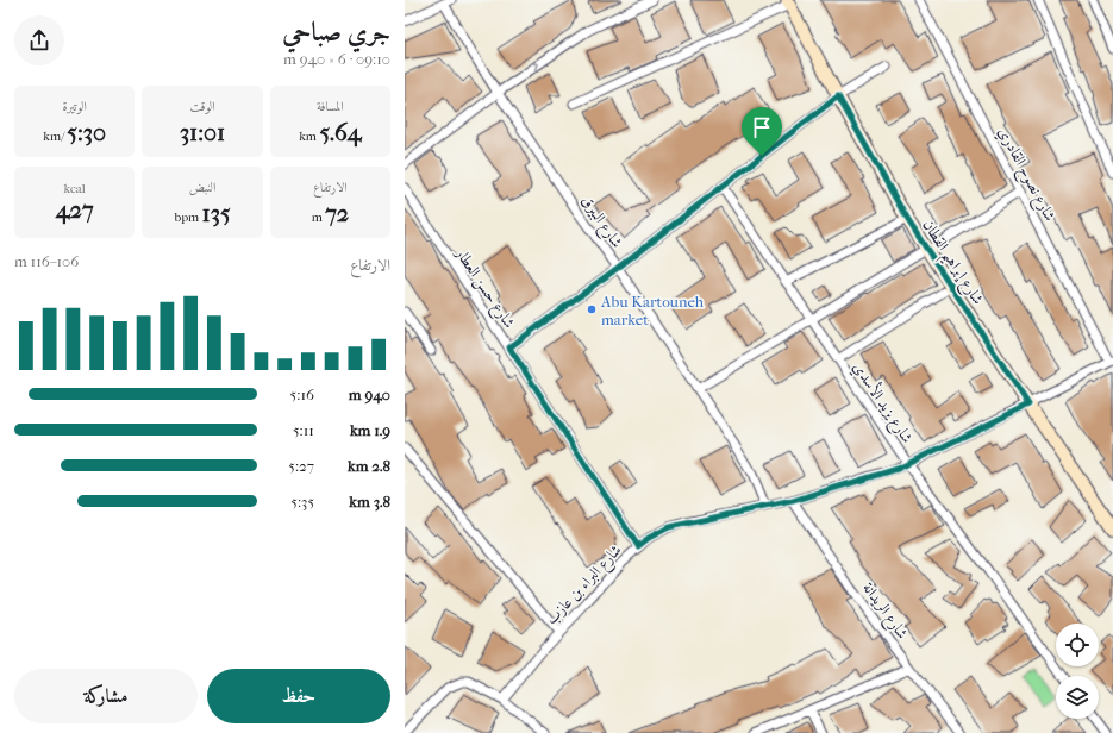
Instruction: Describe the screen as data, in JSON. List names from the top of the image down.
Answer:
{
  "streets": {
    "street": [
      "شارع نصوح القادري",
      "شارع البيرق",
      "شارع إبراهيم القطان",
      "شارع حسن العطار",
      "شارع يزيد الأسدي",
      "شارع البراء بن عازب",
      "شارع الريدانة"
    ]
  },
  "crossings": [
    ["شارع نصوح القادري", "شارع البراء بن عازب"],
    ["شارع البيرق", "شارع البراء بن عازب"],
    ["شارع إبراهيم القطان", "شارع يزيد الأسدي"],
    ["شارع إبراهيم القطان", "شارع البراء بن عازب"],
    ["شارع حسن العطار", "شارع البراء بن عازب"],
    ["شارع يزيد الأسدي", "شارع البراء بن عازب"],
    ["شارع البراء بن عازب", "شارع الريدانة"]
  ],
  "places": ["Abu Kartouneh market"],
  "page": {
    "heading": ["جري صباحي", "09:10 · 6 × 940 m"],
    "stats": [
      ["المسافة", "5.64 km"],
      ["الوقت", "31:01"],
      ["الوتيرة", "5:30 /km"],
      ["الارتفاع", "72 m"],
      ["النبض", "135 bpm"],
      ["kcal", "427"]
    ],
    "chart": ["الارتفاع", "106–116 m"],
    "list": [
      {
        "name": "940 m",
        "note": "5:16"
      },
      {
        "name": "1.9 km",
        "note": "5:11"
      },
      {
        "name": "2.8 km",
        "note": "5:27"
      },
      {
        "name": "3.8 km",
        "note": "5:35"
      }
    ],
    "buttons": ["حفظ", "مشاركة"]
  }
}
